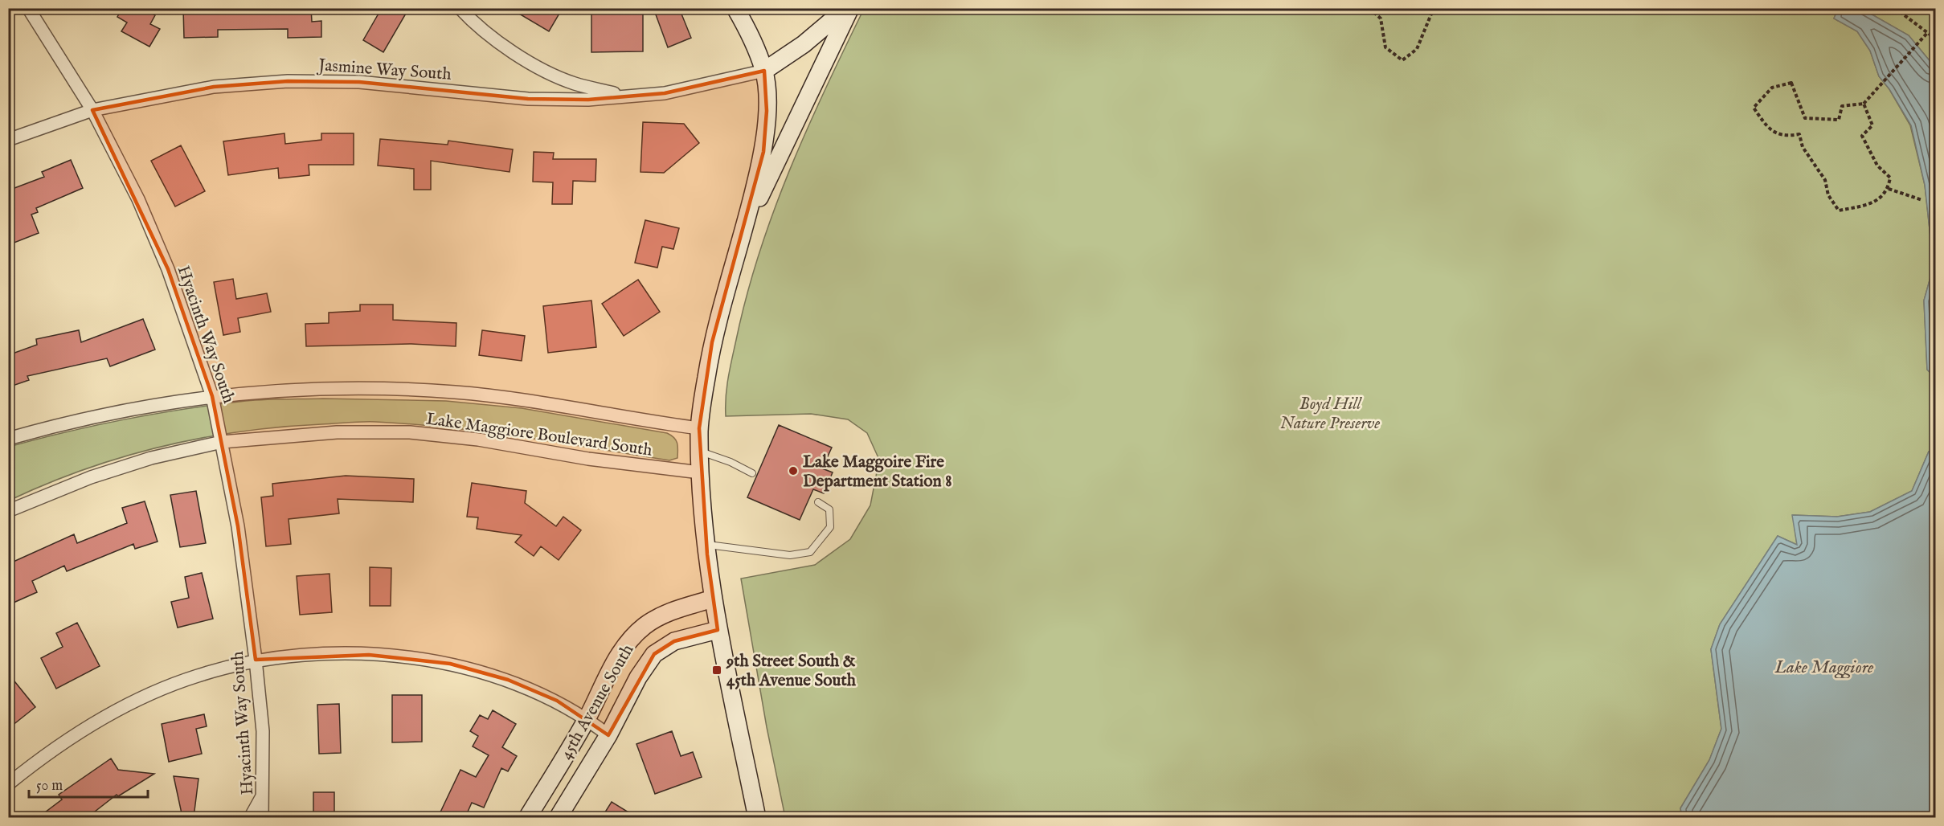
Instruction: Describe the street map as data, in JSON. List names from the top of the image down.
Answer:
{
  "streets": {
    "main road": ["45th Avenue South"],
    "street": ["Jasmine Way South", "Hyacinth Way South", "Lake Maggiore Boulevard South"]
  },
  "crossings": [
    ["Jasmine Way South", "Hyacinth Way South"],
    ["Hyacinth Way South", "Lake Maggiore Boulevard South"]
  ],
  "water": ["Lake Maggiore"],
  "parks": ["Boyd Hill Nature Preserve"],
  "places": {
    "other": ["Lake Maggoire Fire Department Station 8"],
    "transit": ["9th Street South & 45th Avenue South"]
  },
  "scale_bar": "50 m"
}
